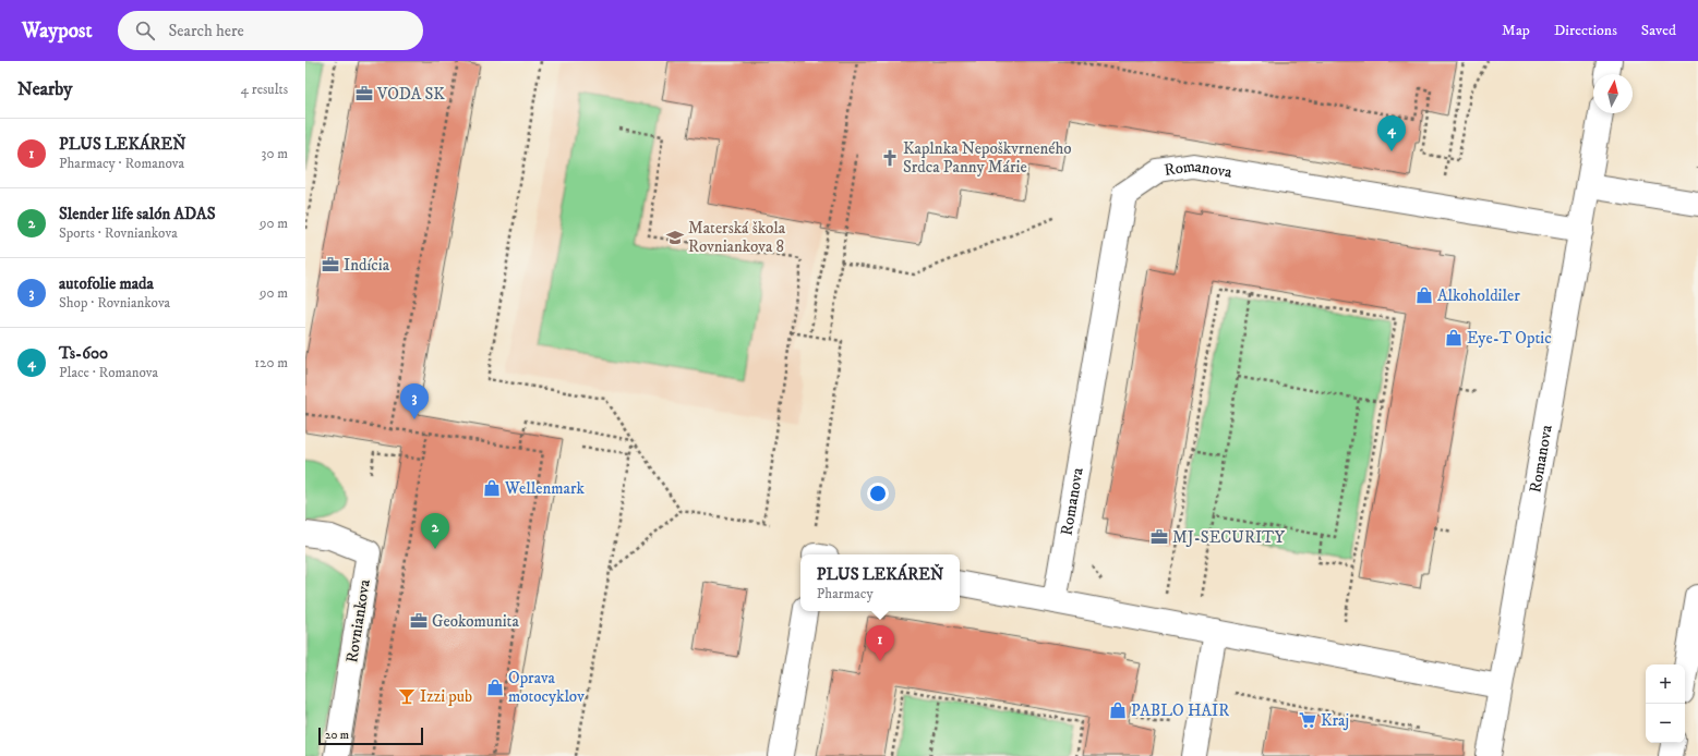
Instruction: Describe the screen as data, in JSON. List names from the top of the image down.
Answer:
{
  "streets": {
    "street": ["Romanova", "Rovniankova"]
  },
  "places": {
    "office": [
      "VODA SK",
      "Indícia",
      "MJ-SECURITY",
      "Geokomunita"
    ],
    "church": ["Kaplnka Nepoškvrneného Srdca Panny Márie"],
    "school or university": ["Materská škola Rovniankova 8"],
    "shop": [
      "Alkoholdiler",
      "Eye-T Optic",
      "Wellenmark",
      "Oprava motocyklov",
      "PABLO HAIR"
    ],
    "bar": ["Izzi pub"],
    "supermarket": ["Kraj"]
  },
  "scale_bar": "20 m",
  "north": "top",
  "page": {
    "header": "Waypost",
    "search": "Search here",
    "nav": ["Map", "Directions", "Saved"],
    "heading": ["Nearby", "4 results"],
    "pins": [
      "4",
      "3",
      "2",
      "1"
    ],
    "list": [
      {
        "mark": "1",
        "name": "PLUS LEKÁREŇ",
        "note": "Pharmacy · Romanova",
        "value": "30 m"
      },
      {
        "mark": "2",
        "name": "Slender life salón ADAS",
        "note": "Sports · Rovniankova",
        "value": "90 m"
      },
      {
        "mark": "3",
        "name": "autofolie mada",
        "note": "Shop · Rovniankova",
        "value": "90 m"
      },
      {
        "mark": "4",
        "name": "Ts-600",
        "note": "Place · Romanova",
        "value": "120 m"
      }
    ],
    "popup": ["PLUS LEKÁREŇ", "Pharmacy"],
    "map_buttons": ["+", "−"],
    "scale": "20 m"
  }
}
